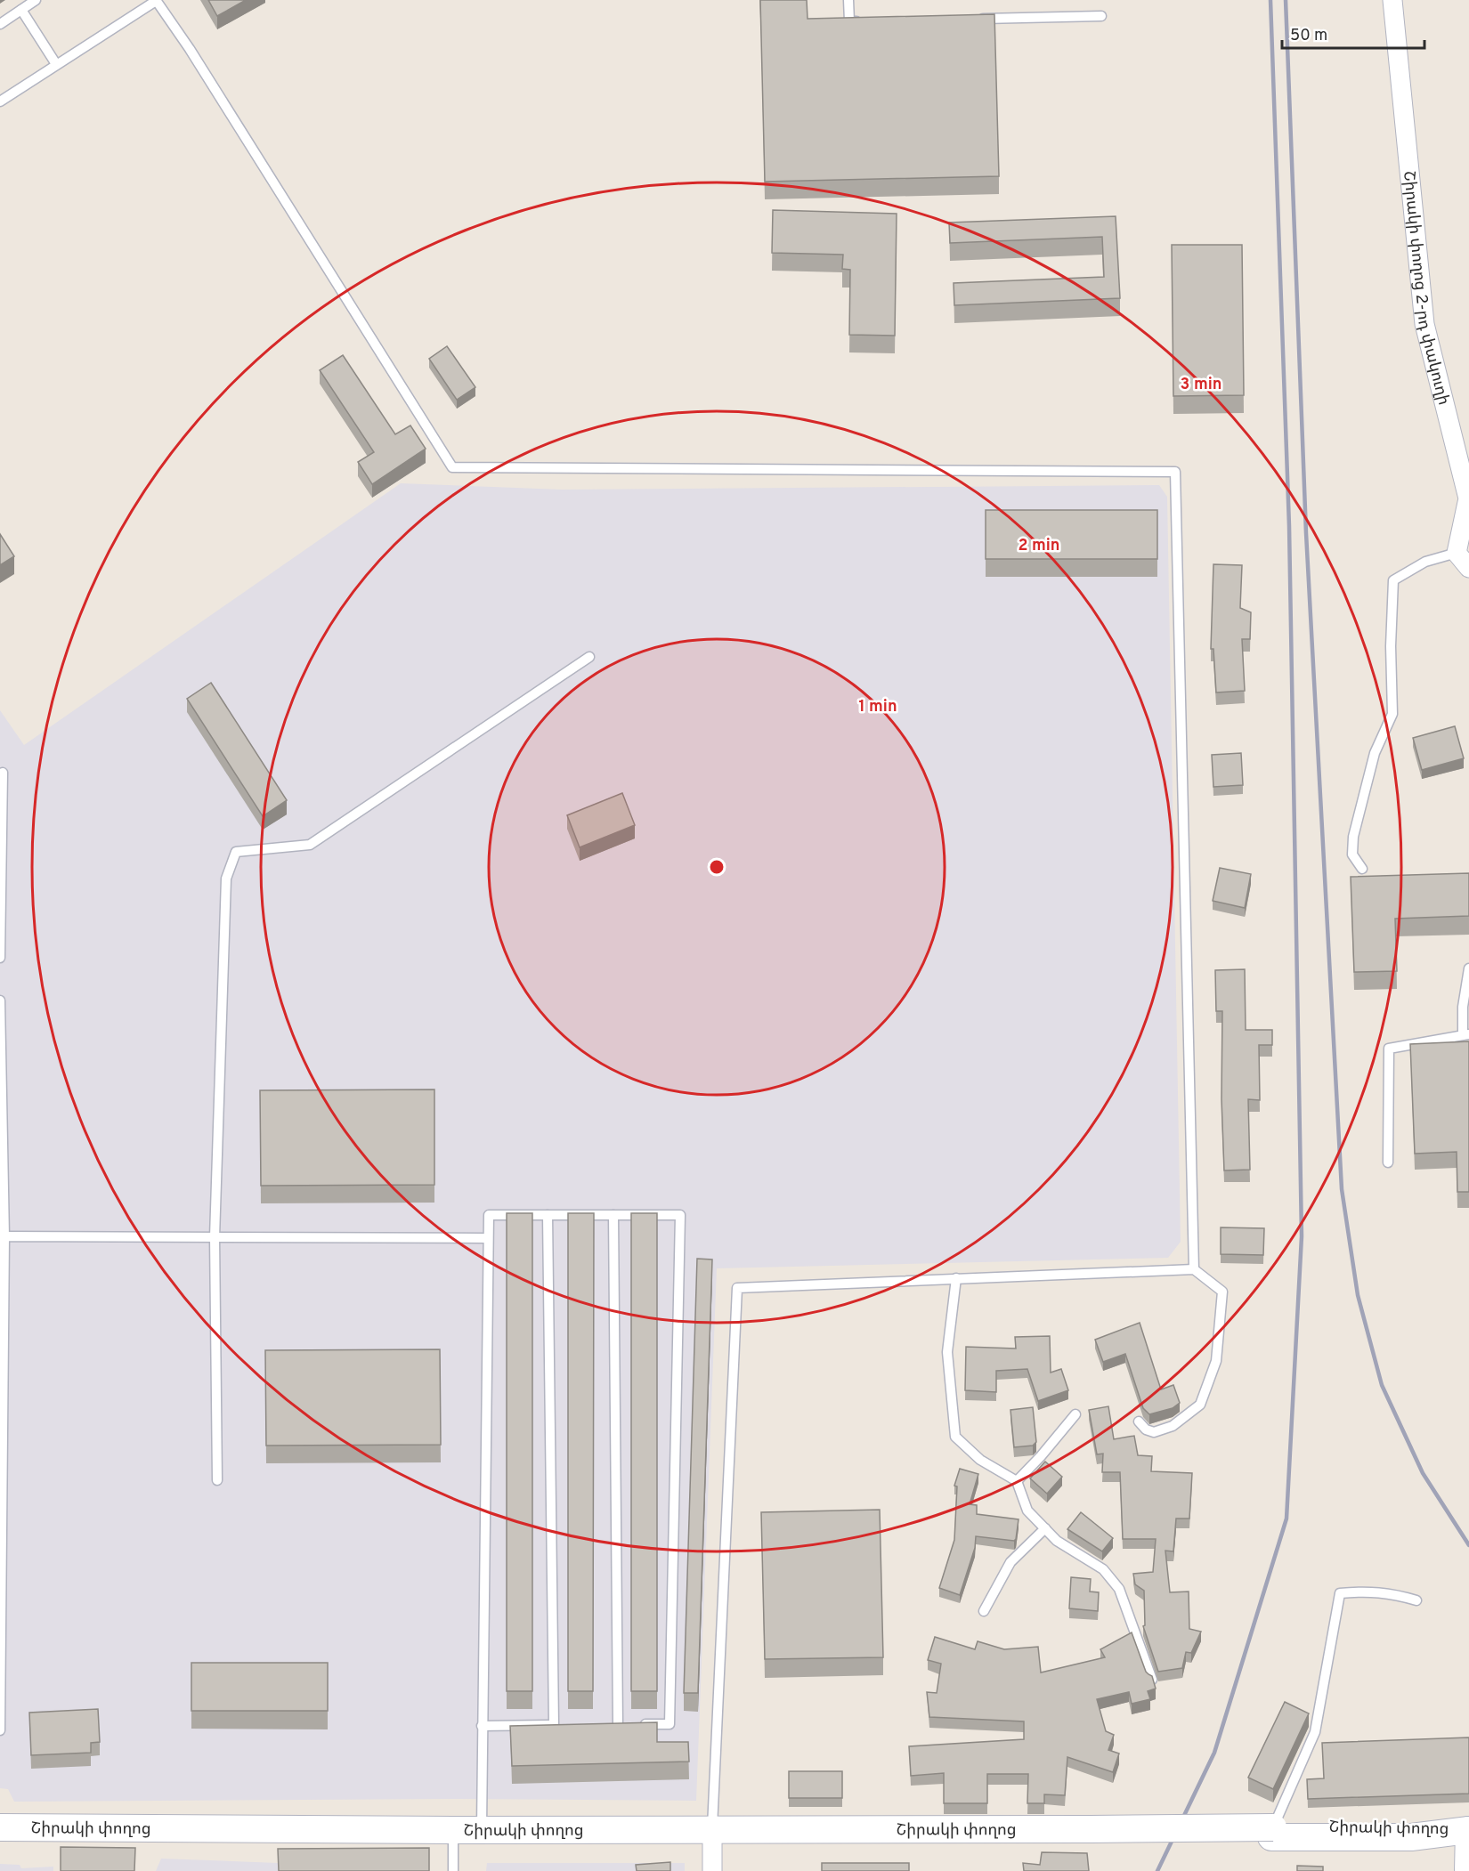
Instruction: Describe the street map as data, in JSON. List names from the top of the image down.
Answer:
{
  "streets": {
    "main road": ["Շիրակի փողոց"],
    "street": ["Շիրակի փողոց 2-րդ փակուղի"]
  },
  "scale_bar": "50 m",
  "rings": ["3 min", "2 min", "1 min"]
}
